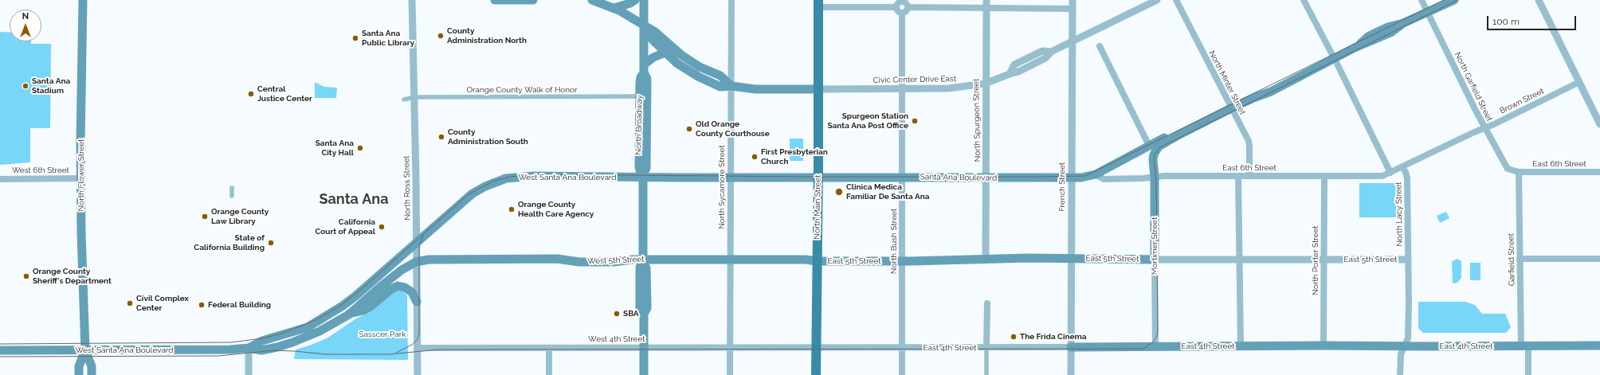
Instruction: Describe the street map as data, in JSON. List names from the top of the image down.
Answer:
{
  "streets": {
    "main road": [
      "North Broadway",
      "North Flower Street",
      "West Santa Ana Boulevard",
      "Santa Ana Boulevard",
      "North Main Street",
      "Mortimer Street",
      "East 5th Street",
      "West 5th Street",
      "East 4th Street"
    ],
    "street": [
      "Civic Center Drive East",
      "North Minter Street",
      "North Garfield Street",
      "Orange County Walk of Honor",
      "Brown Street",
      "North Spurgeon Street",
      "East 6th Street",
      "West 6th Street",
      "North Sycamore Street",
      "French Street",
      "North Ross Street",
      "North Lacy Street",
      "North Bush Street",
      "Garfield Street",
      "North Porter Street",
      "West 4th Street"
    ]
  },
  "crossings": [
    ["Civic Center Drive East", "North Spurgeon Street"],
    ["Civic Center Drive East", "French Street"],
    ["Civic Center Drive East", "North Main Street"],
    ["Civic Center Drive East", "North Bush Street"],
    ["North Minter Street", "East 6th Street"],
    ["North Garfield Street", "Brown Street"],
    ["North Garfield Street", "East 6th Street"],
    ["North Garfield Street", "Garfield Street"],
    ["Orange County Walk of Honor", "North Broadway"],
    ["Orange County Walk of Honor", "North Ross Street"],
    ["Brown Street", "East 6th Street"],
    ["Brown Street", "North Lacy Street"],
    ["North Spurgeon Street", "Santa Ana Boulevard"],
    ["North Spurgeon Street", "East 5th Street"],
    ["North Broadway", "West Santa Ana Boulevard"],
    ["North Broadway", "West 5th Street"],
    ["North Broadway", "West 4th Street"],
    ["East 6th Street", "Santa Ana Boulevard"],
    ["East 6th Street", "North Lacy Street"],
    ["East 6th Street", "Mortimer Street"],
    ["East 6th Street", "Garfield Street"],
    ["East 6th Street", "North Porter Street"],
    ["West 6th Street", "North Flower Street"],
    ["North Flower Street", "West Santa Ana Boulevard"],
    ["West Santa Ana Boulevard", "Santa Ana Boulevard"],
    ["West Santa Ana Boulevard", "North Sycamore Street"],
    ["West Santa Ana Boulevard", "North Ross Street"],
    ["West Santa Ana Boulevard", "North Main Street"],
    ["West Santa Ana Boulevard", "West 5th Street"],
    ["Santa Ana Boulevard", "French Street"],
    ["Santa Ana Boulevard", "North Bush Street"],
    ["Santa Ana Boulevard", "Mortimer Street"],
    ["North Sycamore Street", "West 5th Street"],
    ["North Sycamore Street", "West 4th Street"],
    ["French Street", "East 5th Street"],
    ["French Street", "East 4th Street"],
    ["North Ross Street", "West 5th Street"],
    ["North Ross Street", "West 4th Street"],
    ["North Main Street", "East 5th Street"],
    ["North Main Street", "West 5th Street"],
    ["North Main Street", "West 4th Street"],
    ["North Main Street", "East 4th Street"],
    ["North Lacy Street", "East 5th Street"],
    ["North Lacy Street", "East 4th Street"],
    ["North Bush Street", "East 5th Street"],
    ["North Bush Street", "East 4th Street"],
    ["Mortimer Street", "East 5th Street"],
    ["Mortimer Street", "East 4th Street"],
    ["East 5th Street", "West 5th Street"],
    ["East 5th Street", "North Porter Street"],
    ["Garfield Street", "East 4th Street"],
    ["North Porter Street", "East 4th Street"],
    ["West 4th Street", "East 4th Street"]
  ],
  "districts": ["Santa Ana"],
  "parks": ["Sasscer Park"],
  "places": [
    "County Administration North",
    "Santa Ana Public Library",
    "Santa Ana Stadium",
    "Central Justice Center",
    "Spurgeon Station Santa Ana Post Office",
    "Old Orange County Courthouse",
    "County Administration South",
    "Santa Ana City Hall",
    "First Presbyterian Church",
    "Clinica Medica Familiar De Santa Ana",
    "Orange County Health Care Agency",
    "Orange County Law Library",
    "California Court of Appeal",
    "State of California Building",
    "Orange County Sheriff's Department",
    "Civil Complex Center",
    "Federal Building",
    "SBA",
    "The Frida Cinema"
  ],
  "scale_bar": "100 m",
  "north": "top"
}
